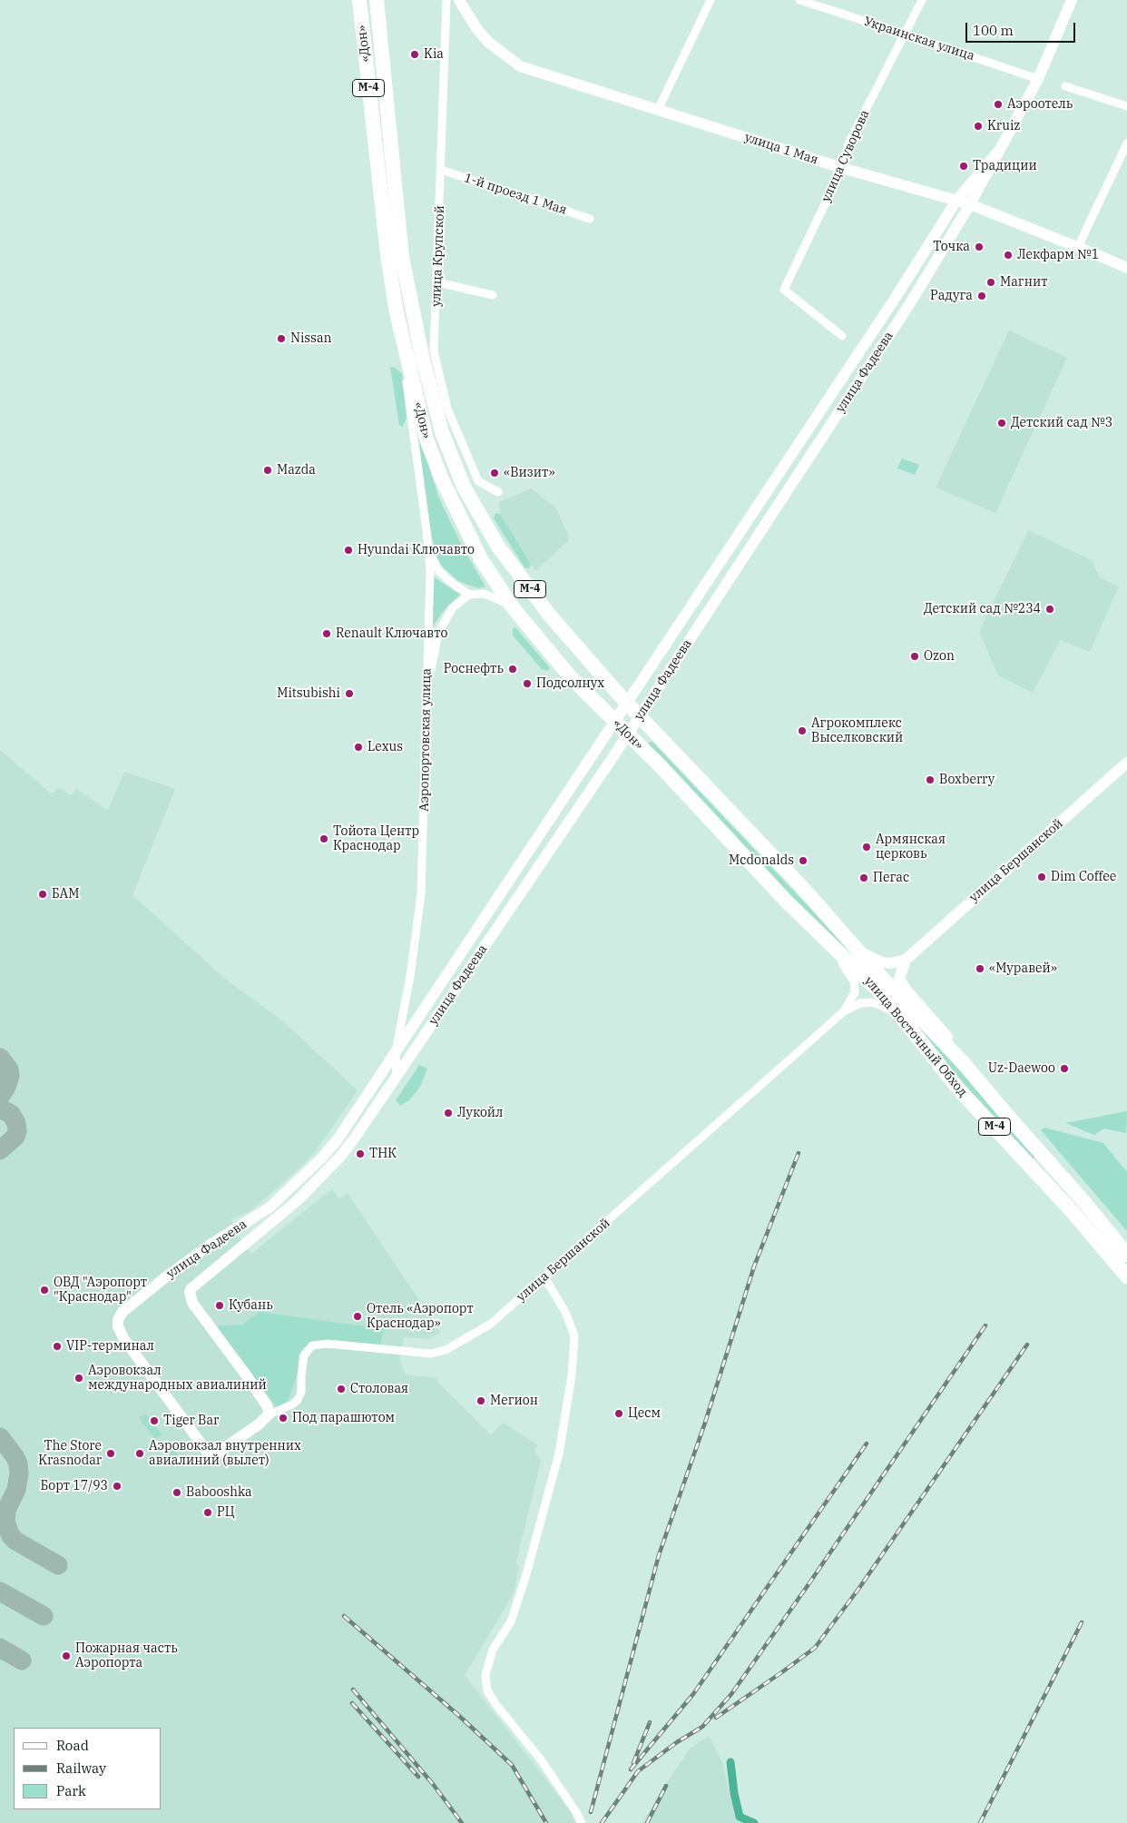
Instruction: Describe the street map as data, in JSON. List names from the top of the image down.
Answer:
{
  "streets": {
    "highway": ["«Дон»", "М-4", "улица Восточный Обход"],
    "main road": ["улица 1 Мая", "улица Фадеева", "улица Бершанской"],
    "street": [
      "Украинская улица",
      "улица Суворова",
      "1-й проезд 1 Мая",
      "улица Крупской",
      "Аэропортовская улица"
    ]
  },
  "crossings": [
    ["Украинская улица", "улица Суворова"],
    ["Украинская улица", "улица Фадеева"],
    ["«Дон»", "Аэропортовская улица"],
    ["«Дон»", "улица Восточный Обход"],
    ["улица 1 Мая", "улица Суворова"],
    ["улица 1 Мая", "улица Фадеева"],
    ["1-й проезд 1 Мая", "улица Крупской"],
    ["улица Фадеева", "Аэропортовская улица"],
    ["улица Фадеева", "улица Бершанской"],
    ["улица Бершанской", "улица Восточный Обход"]
  ],
  "places": [
    "Kia",
    "Аэроотель",
    "Kruiz",
    "Традиции",
    "Точка",
    "Лекфарм №1",
    "Магнит",
    "Радуга",
    "Nissan",
    "Детский сад №3",
    "Mazda",
    "«Визит»",
    "Hyundai Ключавто",
    "Детский сад №234",
    "Renault Ключавто",
    "Ozon",
    "Роснефть",
    "Подсолнух",
    "Mitsubishi",
    "Агрокомплекс Выселковский",
    "Lexus",
    "Boxberry",
    "Тойота Центр Краснодар",
    "Армянская церковь",
    "Mcdonalds",
    "Dim Coffee",
    "Пегас",
    "БАМ",
    "«Муравей»",
    "Uz-Daewoo",
    "Лукойл",
    "ТНК",
    "ОВД \"Аэропорт \"Краснодар\"",
    "Кубань",
    "Отель «Аэропорт Краснодар»",
    "VIP-терминал",
    "Аэровокзал международных авиалиний",
    "Столовая",
    "Мегион",
    "Цесм",
    "Под парашютом",
    "Tiger Bar",
    "The Store Krasnodar",
    "Аэровокзал внутренних авиалиний (вылет)",
    "Борт 17/93",
    "Babooshka",
    "РЦ",
    "Пожарная часть Аэропорта"
  ],
  "legend": ["Road", "Railway", "Park"],
  "scale_bar": "100 m"
}
